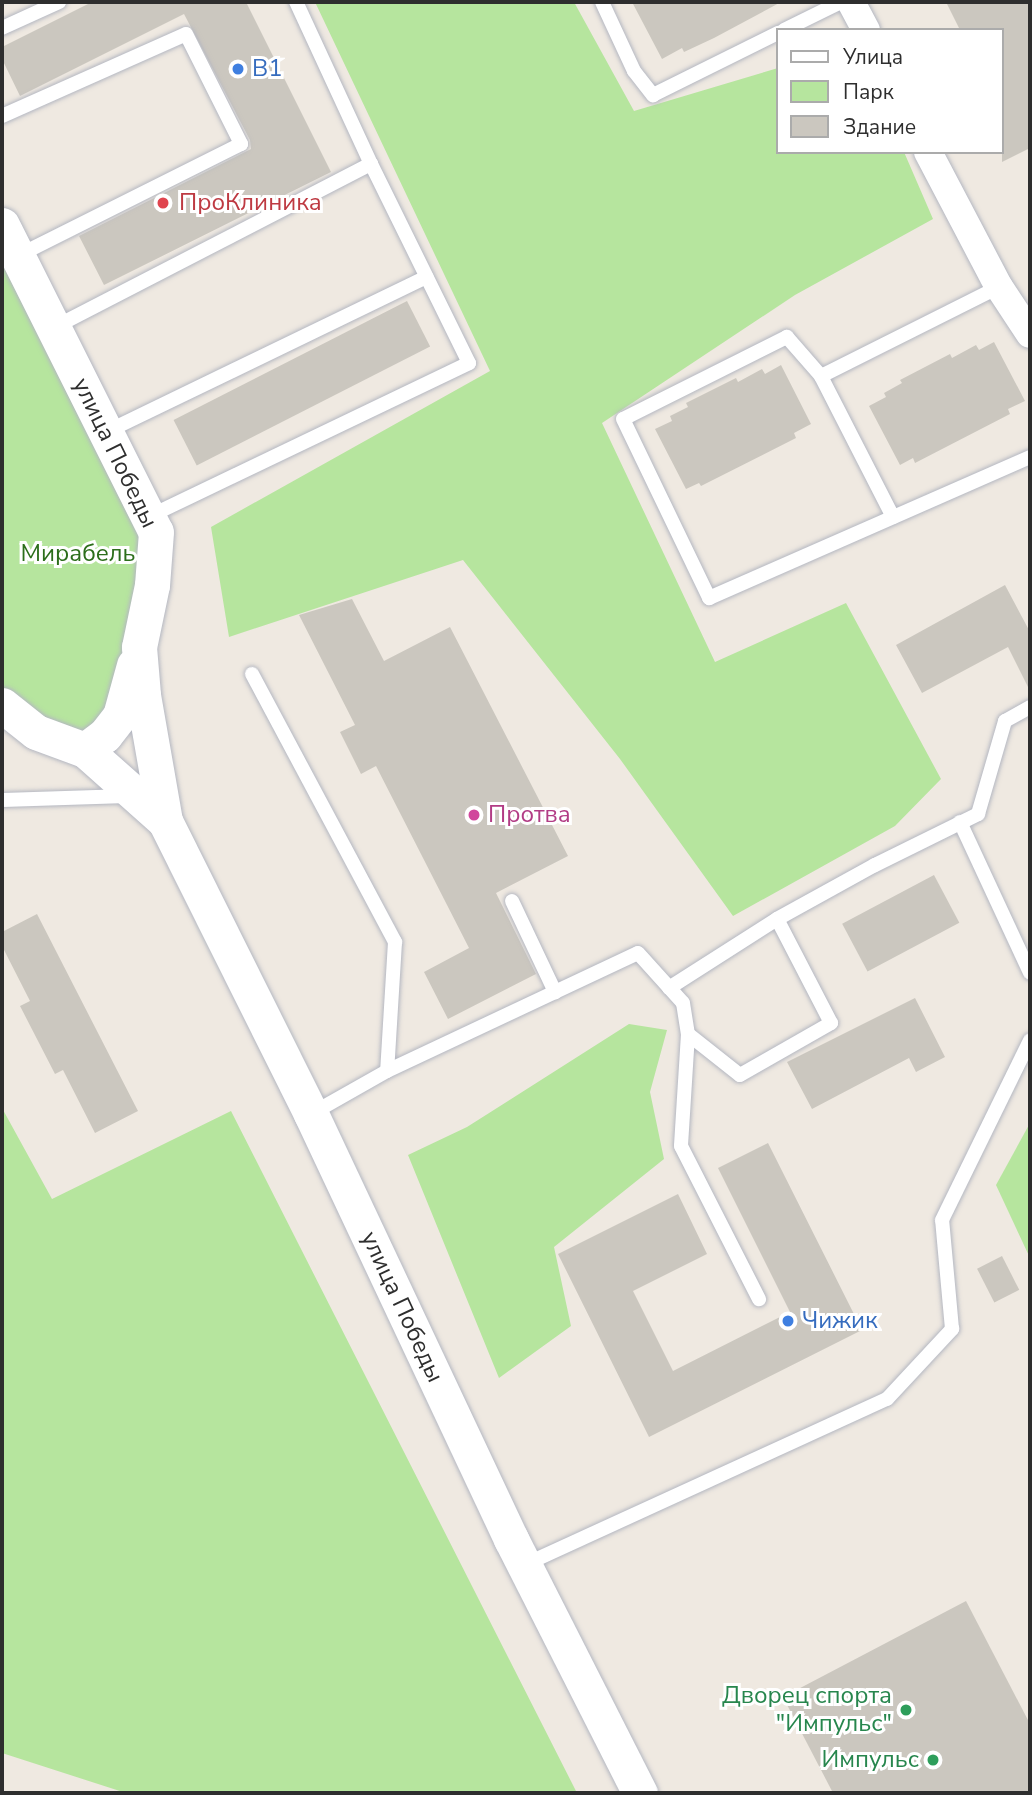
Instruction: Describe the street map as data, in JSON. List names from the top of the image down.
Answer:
{
  "streets": {
    "street": ["улица Победы"]
  },
  "parks": ["Мирабель"],
  "places": [
    "В1",
    "ПроКлиника",
    "Протва",
    "Чижик",
    "Дворец спорта \"Импульс\"",
    "Импульс"
  ],
  "legend": ["Улица", "Парк", "Здание"]
}
